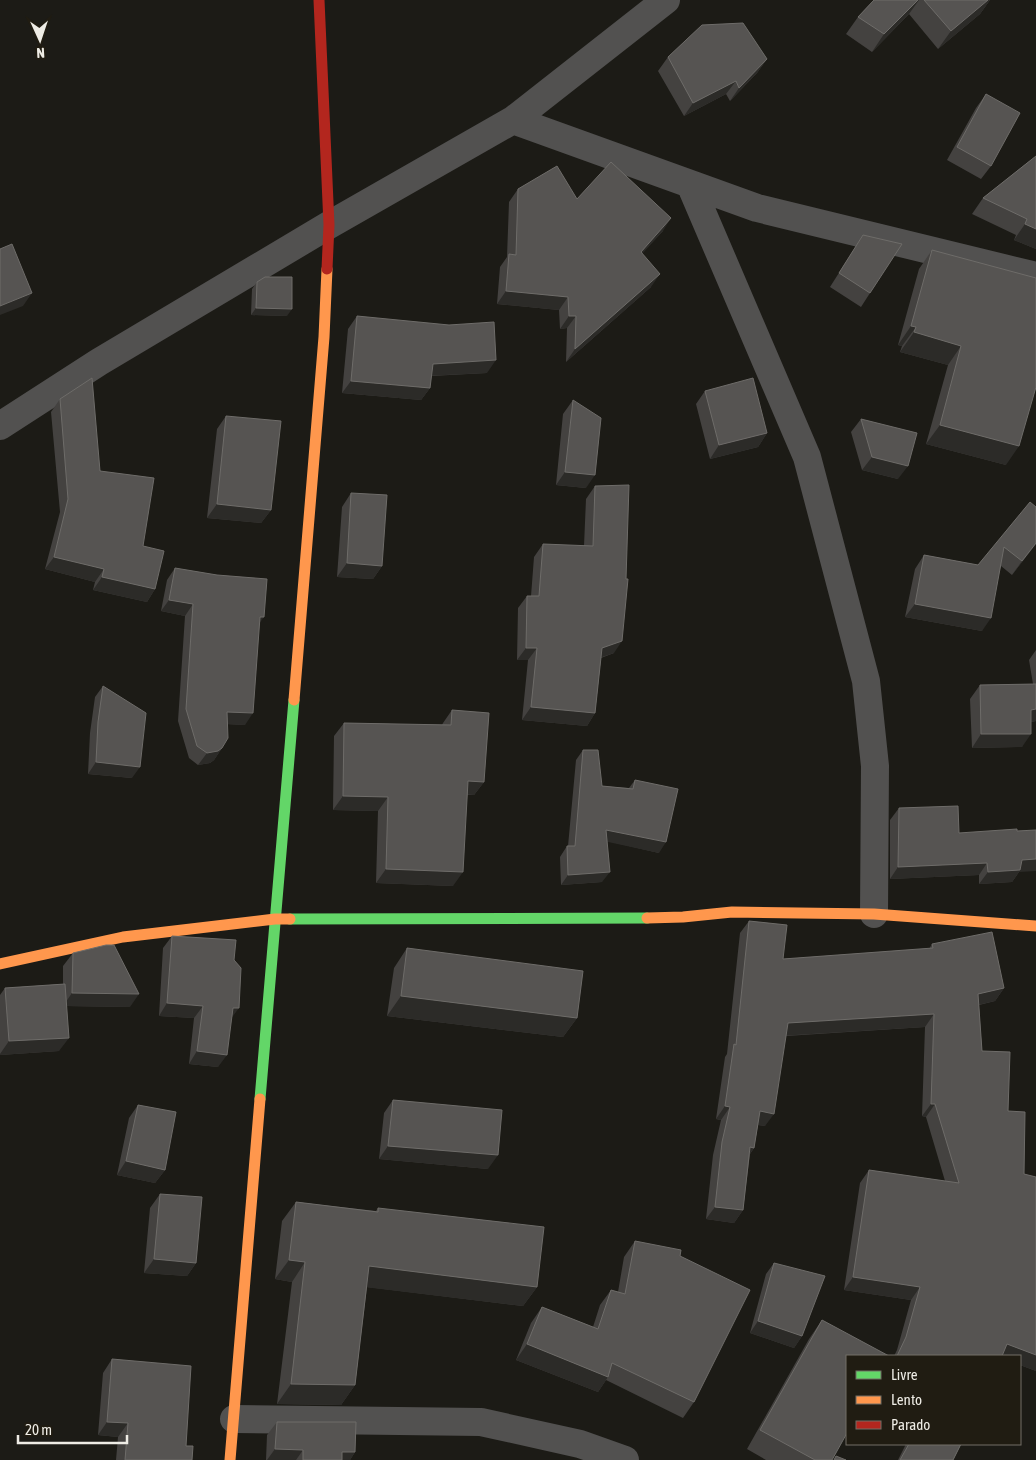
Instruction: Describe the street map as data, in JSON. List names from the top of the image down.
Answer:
{
  "legend": ["Livre", "Lento", "Parado"],
  "scale_bar": "20 m",
  "north": "bottom"
}
